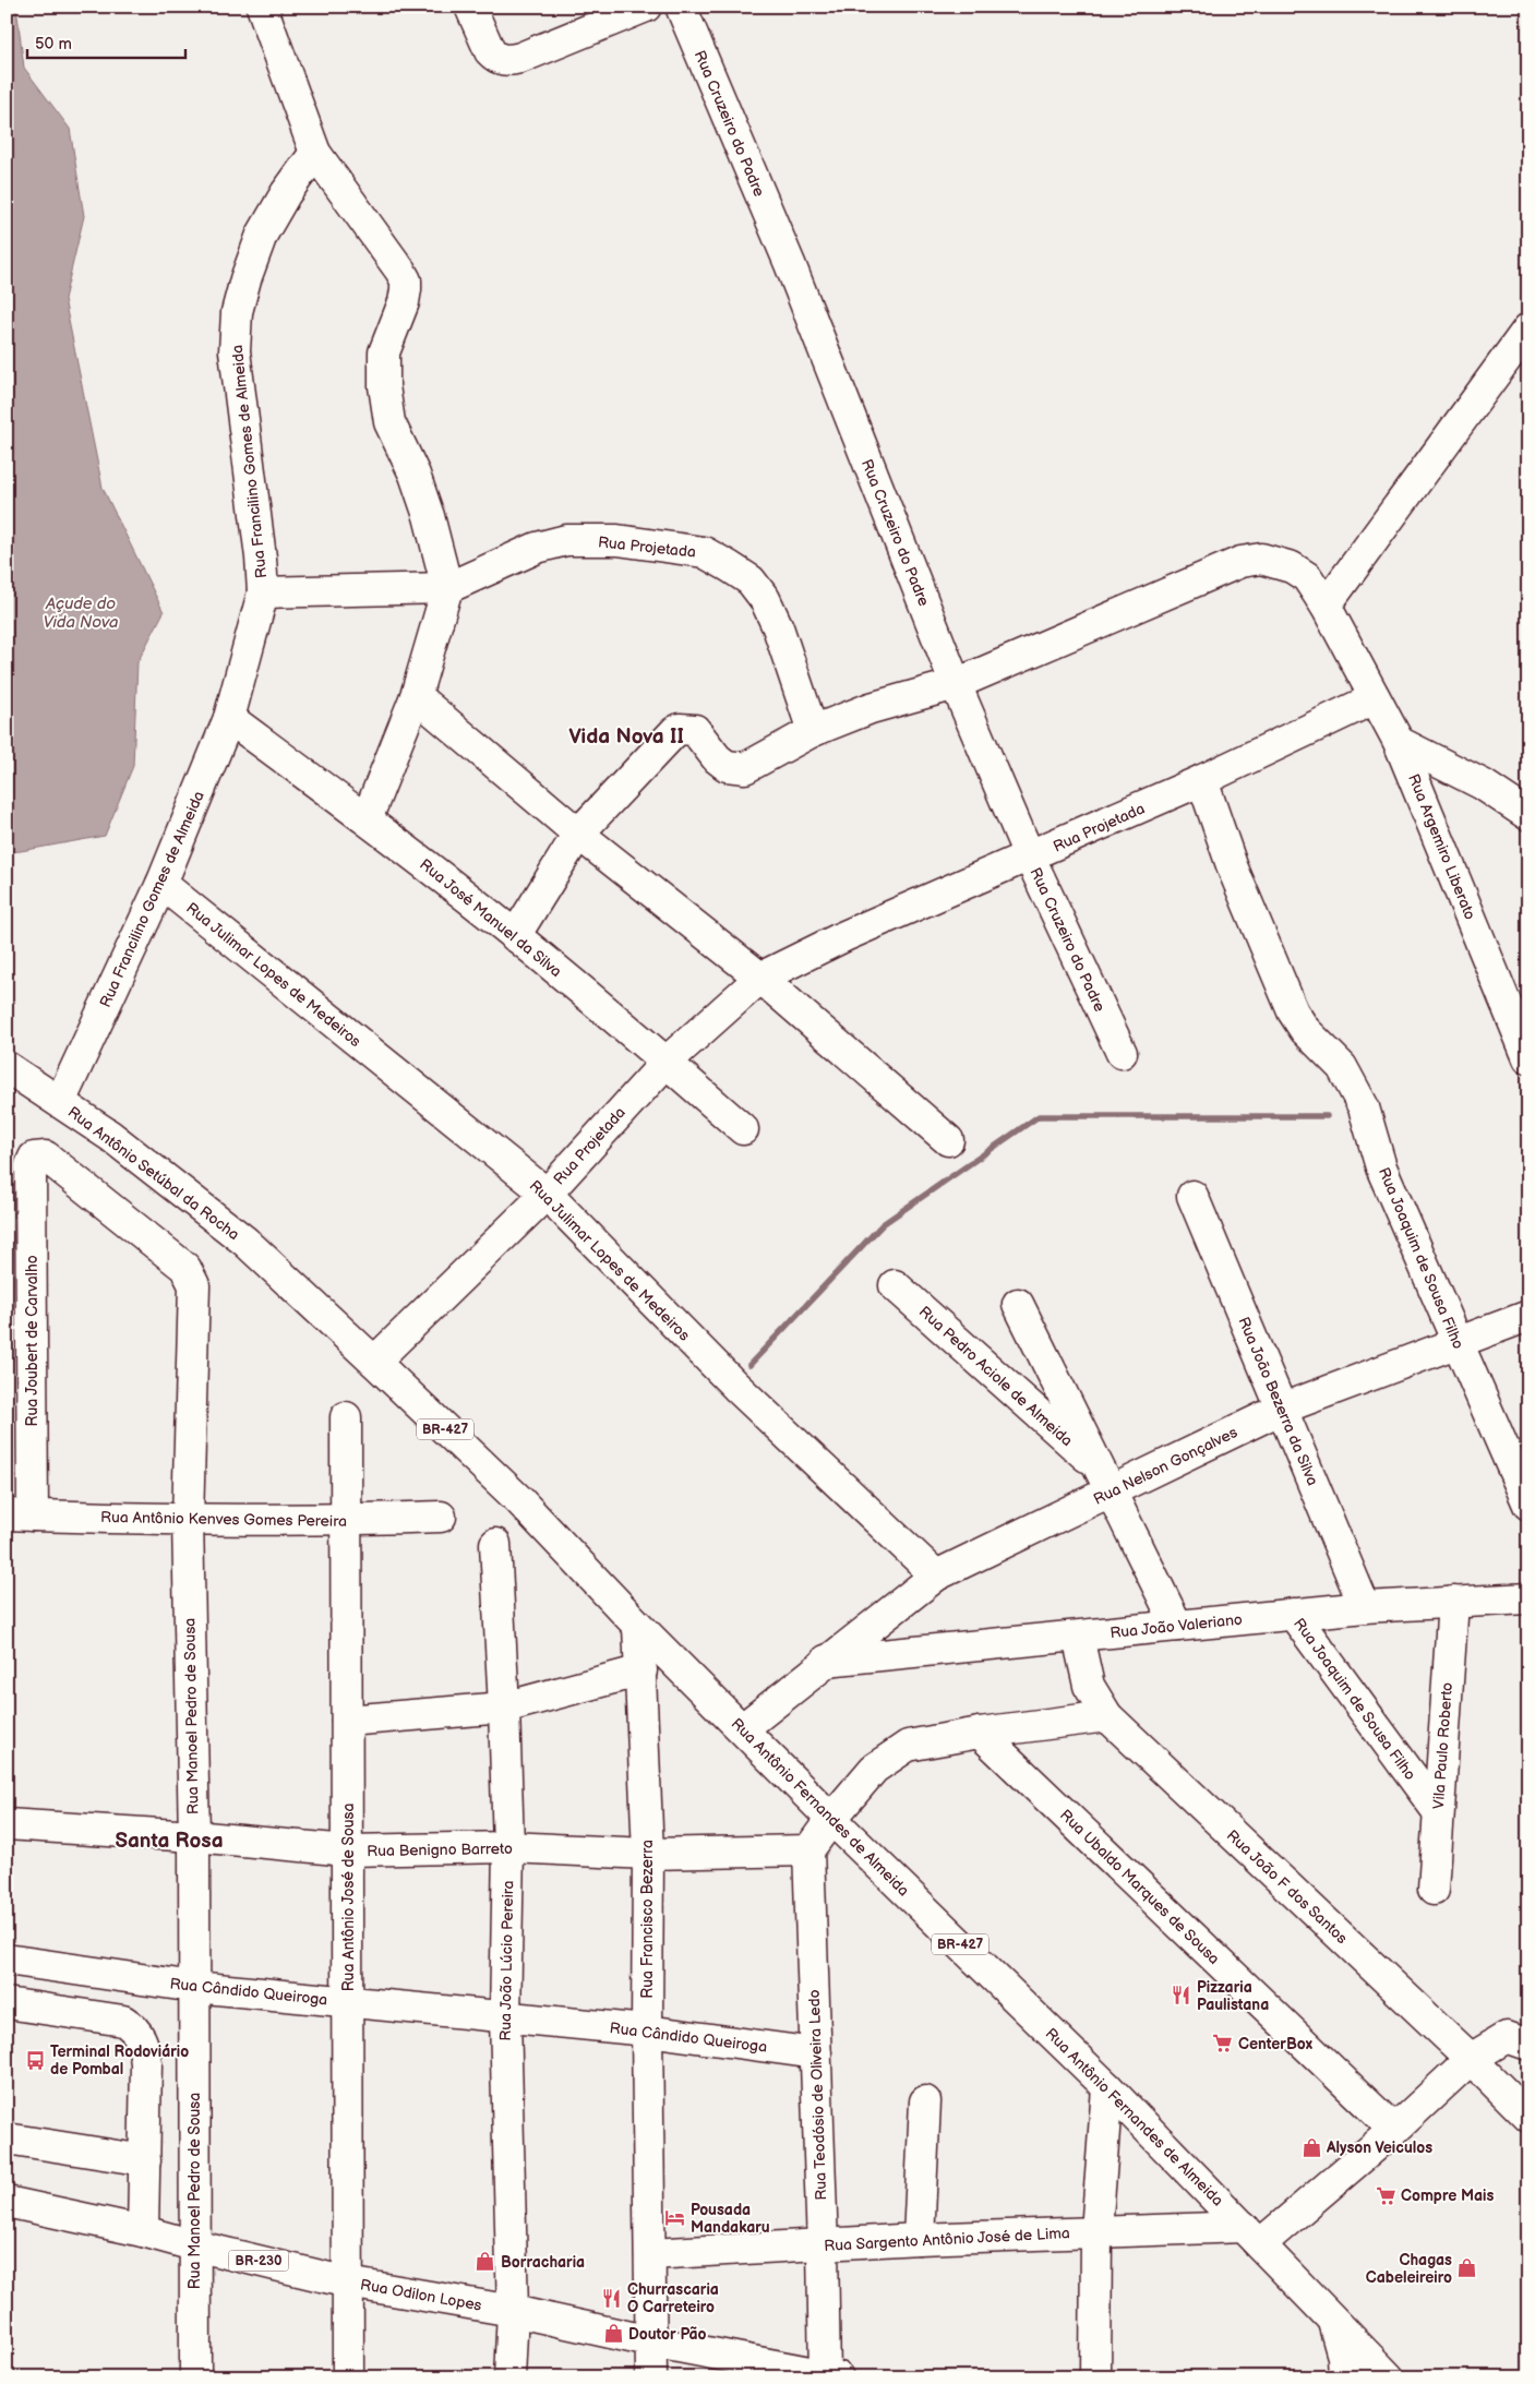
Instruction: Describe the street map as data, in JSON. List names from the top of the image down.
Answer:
{
  "streets": {
    "main road": [
      "Rua Cruzeiro do Padre",
      "Rua Francilino Gomes de Almeida",
      "Rua Projetada",
      "Rua Argemiro Liberato",
      "Rua José Manuel da Silva",
      "Rua Julimar Lopes de Medeiros",
      "Rua Antônio Setúbal da Rocha",
      "Rua Joaquim de Sousa Filho",
      "Rua Joubert de Carvalho",
      "Rua Pedro Aciole de Almeida",
      "Rua Joāo Bezerra da Silva",
      "BR-427",
      "Rua Nelson Gonçalves",
      "Rua Antônio Kenves Gomes Pereira",
      "Rua João Valeriano",
      "Rua Manoel Pedro de Sousa",
      "Vila Paulo Roberto",
      "Rua Antônio Fernandes de Almeida",
      "Rua Benigno Barreto",
      "Rua Ubaldo Marques de Sousa",
      "Rua João F dos Santos",
      "Rua Antônio José de Sousa",
      "Rua Francisco Bezerra",
      "Rua João Lúcio Pereira",
      "Rua Cândido Queiroga",
      "Rua Teodósio de Oliveira Ledo",
      "Rua Sargento Antônio José de Lima",
      "BR-230",
      "Rua Odilon Lopes"
    ]
  },
  "crossings": [
    ["Rua Cruzeiro do Padre", "Rua Projetada"],
    ["Rua Cruzeiro do Padre", "Rua Argemiro Liberato"],
    ["Rua Francilino Gomes de Almeida", "Rua Projetada"],
    ["Rua Francilino Gomes de Almeida", "Rua José Manuel da Silva"],
    ["Rua Francilino Gomes de Almeida", "Rua Julimar Lopes de Medeiros"],
    ["Rua Francilino Gomes de Almeida", "Rua Antônio Setúbal da Rocha"],
    ["Rua Projetada", "Rua Argemiro Liberato"],
    ["Rua Projetada", "Rua José Manuel da Silva"],
    ["Rua Projetada", "Rua Julimar Lopes de Medeiros"],
    ["Rua Projetada", "Rua Joaquim de Sousa Filho"],
    ["Rua Projetada", "Rua Antônio Fernandes de Almeida"],
    ["Rua Julimar Lopes de Medeiros", "Rua Nelson Gonçalves"],
    ["Rua Antônio Setúbal da Rocha", "Rua Antônio Fernandes de Almeida"],
    ["Rua Joaquim de Sousa Filho", "Rua Nelson Gonçalves"],
    ["Rua Joaquim de Sousa Filho", "Rua João Valeriano"],
    ["Rua Joaquim de Sousa Filho", "Vila Paulo Roberto"],
    ["Rua Joubert de Carvalho", "Rua Antônio Kenves Gomes Pereira"],
    ["Rua Joubert de Carvalho", "Rua Manoel Pedro de Sousa"],
    ["Rua Pedro Aciole de Almeida", "Rua Nelson Gonçalves"],
    ["Rua Pedro Aciole de Almeida", "Rua João Valeriano"],
    ["Rua Joāo Bezerra da Silva", "Rua Nelson Gonçalves"],
    ["Rua Joāo Bezerra da Silva", "Rua João Valeriano"],
    ["Rua Nelson Gonçalves", "Rua João Valeriano"],
    ["Rua Nelson Gonçalves", "Rua Antônio Fernandes de Almeida"],
    ["Rua Antônio Kenves Gomes Pereira", "Rua Manoel Pedro de Sousa"],
    ["Rua Antônio Kenves Gomes Pereira", "Rua Antônio José de Sousa"],
    ["Rua João Valeriano", "Vila Paulo Roberto"],
    ["Rua João Valeriano", "Rua João F dos Santos"],
    ["Rua Manoel Pedro de Sousa", "Rua Benigno Barreto"],
    ["Rua Manoel Pedro de Sousa", "Rua Cândido Queiroga"],
    ["Rua Manoel Pedro de Sousa", "Rua Odilon Lopes"],
    ["Rua Antônio Fernandes de Almeida", "Rua Francisco Bezerra"],
    ["Rua Antônio Fernandes de Almeida", "Rua Sargento Antônio José de Lima"],
    ["Rua Benigno Barreto", "Rua Antônio José de Sousa"],
    ["Rua Benigno Barreto", "Rua Francisco Bezerra"],
    ["Rua Benigno Barreto", "Rua João Lúcio Pereira"],
    ["Rua Benigno Barreto", "Rua Teodósio de Oliveira Ledo"],
    ["Rua Antônio José de Sousa", "Rua Cândido Queiroga"],
    ["Rua Antônio José de Sousa", "Rua Odilon Lopes"],
    ["Rua Francisco Bezerra", "Rua Cândido Queiroga"],
    ["Rua Francisco Bezerra", "Rua Sargento Antônio José de Lima"],
    ["Rua Francisco Bezerra", "Rua Odilon Lopes"],
    ["Rua João Lúcio Pereira", "Rua Cândido Queiroga"],
    ["Rua João Lúcio Pereira", "Rua Odilon Lopes"],
    ["Rua Cândido Queiroga", "Rua Teodósio de Oliveira Ledo"],
    ["Rua Teodósio de Oliveira Ledo", "Rua Sargento Antônio José de Lima"],
    ["Rua Teodósio de Oliveira Ledo", "Rua Odilon Lopes"]
  ],
  "districts": ["Vida Nova II", "Santa Rosa"],
  "water": ["Açude do Vida Nova"],
  "places": {
    "restaurant": ["Pizzaria Paulistana", "Churrascaria O Carreteiro"],
    "supermarket": ["CenterBox", "Compre Mais"],
    "bus stop": ["Terminal Rodoviário de Pombal"],
    "shop": [
      "Alyson Veiculos",
      "Borracharia",
      "Chagas Cabeleireiro",
      "Doutor Pão"
    ],
    "hotel": ["Pousada Mandakaru"]
  },
  "scale_bar": "50 m"
}
